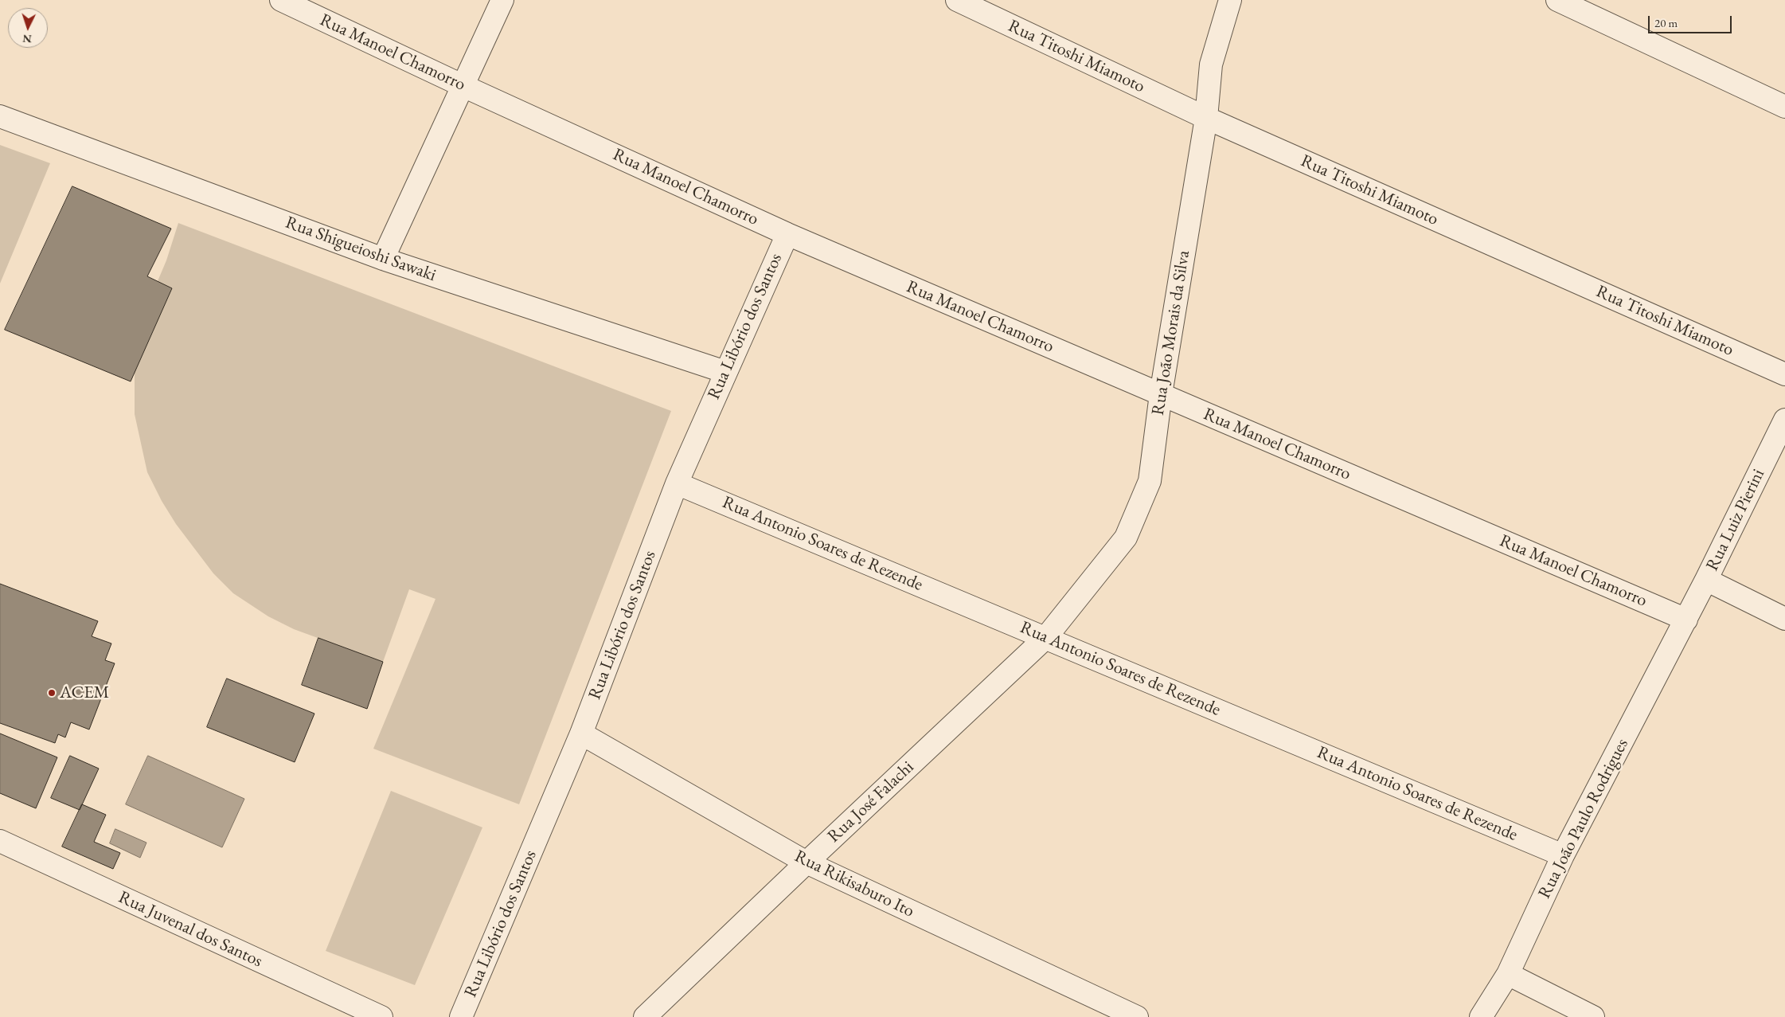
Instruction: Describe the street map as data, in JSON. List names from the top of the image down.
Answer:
{
  "streets": {
    "street": [
      "Rua Manoel Chamorro",
      "Rua Titoshi Miamoto",
      "Rua Shigueioshi Sawaki",
      "Rua Libório dos Santos",
      "Rua João Morais da Silva",
      "Rua Luiz Pierini",
      "Rua Antonio Soares de Rezende",
      "Rua José Falachi",
      "Rua João Paulo Rodrigues",
      "Rua Rikisaburo Ito",
      "Rua Juvenal dos Santos"
    ]
  },
  "crossings": [
    ["Rua Manoel Chamorro", "Rua Libório dos Santos"],
    ["Rua Manoel Chamorro", "Rua João Morais da Silva"],
    ["Rua Manoel Chamorro", "Rua Luiz Pierini"],
    ["Rua Manoel Chamorro", "Rua João Paulo Rodrigues"],
    ["Rua Titoshi Miamoto", "Rua João Morais da Silva"],
    ["Rua Shigueioshi Sawaki", "Rua Libório dos Santos"],
    ["Rua Libório dos Santos", "Rua Antonio Soares de Rezende"],
    ["Rua Libório dos Santos", "Rua Rikisaburo Ito"],
    ["Rua João Morais da Silva", "Rua Antonio Soares de Rezende"],
    ["Rua João Morais da Silva", "Rua José Falachi"],
    ["Rua Luiz Pierini", "Rua João Paulo Rodrigues"],
    ["Rua Antonio Soares de Rezende", "Rua José Falachi"],
    ["Rua Antonio Soares de Rezende", "Rua João Paulo Rodrigues"],
    ["Rua José Falachi", "Rua Rikisaburo Ito"]
  ],
  "places": ["ACEM"],
  "scale_bar": "20 m",
  "north": "bottom"
}
